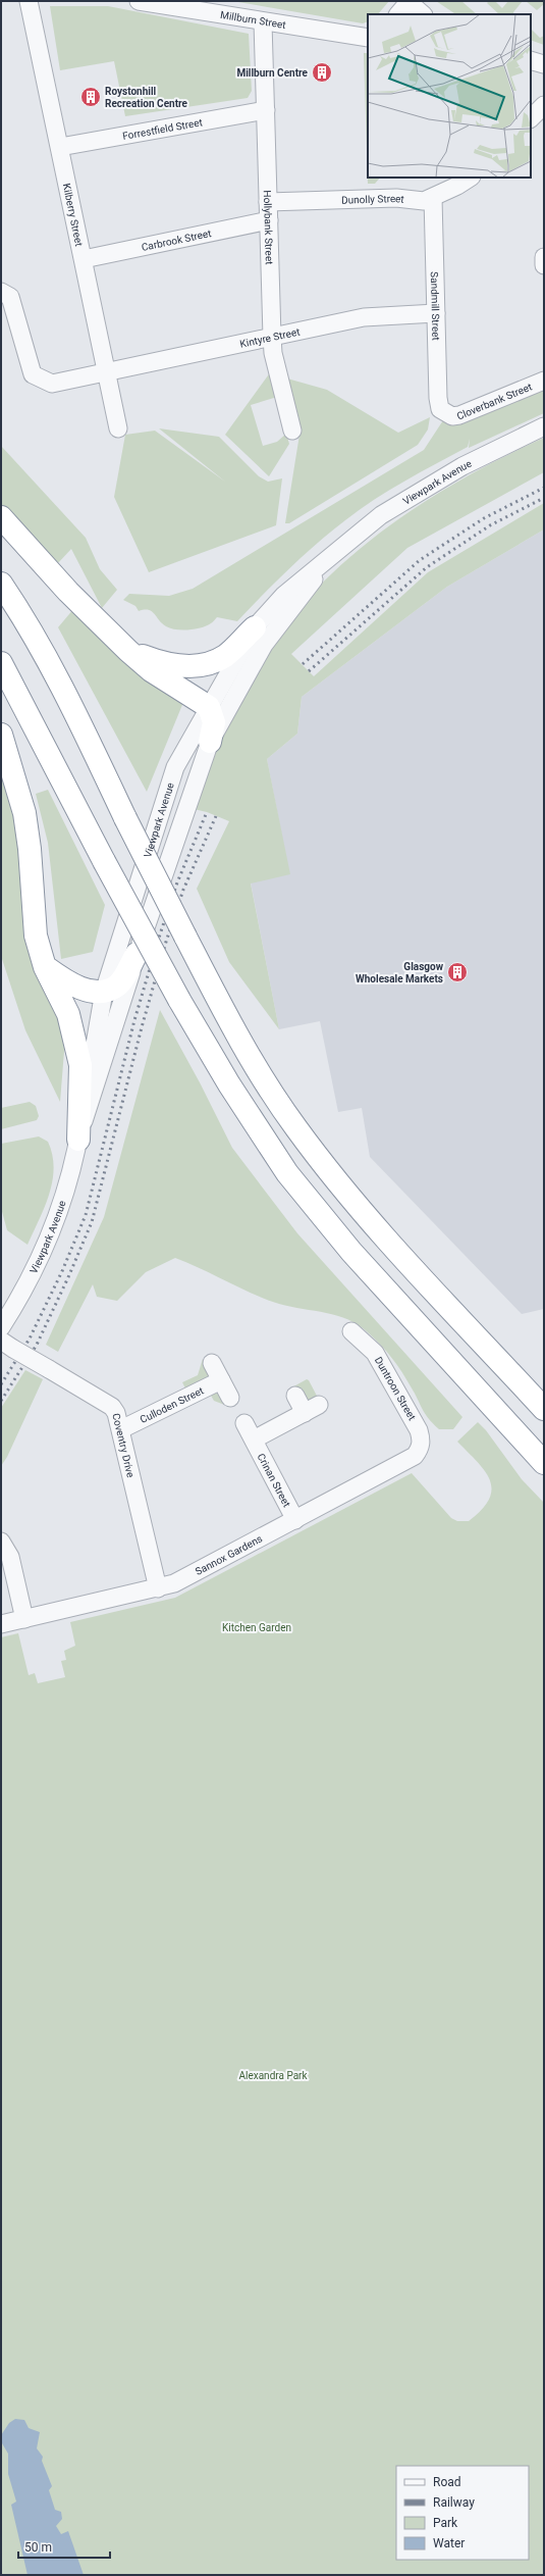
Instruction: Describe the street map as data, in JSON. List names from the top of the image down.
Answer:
{
  "streets": {
    "street": [
      "Millburn Street",
      "Forrestfield Street",
      "Dunolly Street",
      "Kilberry Street",
      "Hollybank Street",
      "Carbrook Street",
      "Sandmill Street",
      "Kintyre Street",
      "Cloverbank Street",
      "Viewpark Avenue",
      "Duntroon Street",
      "Culloden Street",
      "Coventry Drive",
      "Crinan Street",
      "Sannox Gardens"
    ]
  },
  "crossings": [
    ["Millburn Street", "Hollybank Street"],
    ["Forrestfield Street", "Kilberry Street"],
    ["Forrestfield Street", "Hollybank Street"],
    ["Dunolly Street", "Hollybank Street"],
    ["Dunolly Street", "Sandmill Street"],
    ["Kilberry Street", "Carbrook Street"],
    ["Kilberry Street", "Kintyre Street"],
    ["Hollybank Street", "Carbrook Street"],
    ["Hollybank Street", "Kintyre Street"],
    ["Sandmill Street", "Kintyre Street"],
    ["Sandmill Street", "Cloverbank Street"],
    ["Duntroon Street", "Sannox Gardens"],
    ["Culloden Street", "Coventry Drive"],
    ["Coventry Drive", "Sannox Gardens"],
    ["Crinan Street", "Sannox Gardens"]
  ],
  "parks": ["Kitchen Garden", "Alexandra Park"],
  "places": {
    "building": ["Millburn Centre", "Roystonhill Recreation Centre", "Glasgow Wholesale Markets"]
  },
  "legend": [
    "Road",
    "Railway",
    "Park",
    "Water"
  ],
  "scale_bar": "50 m"
}
